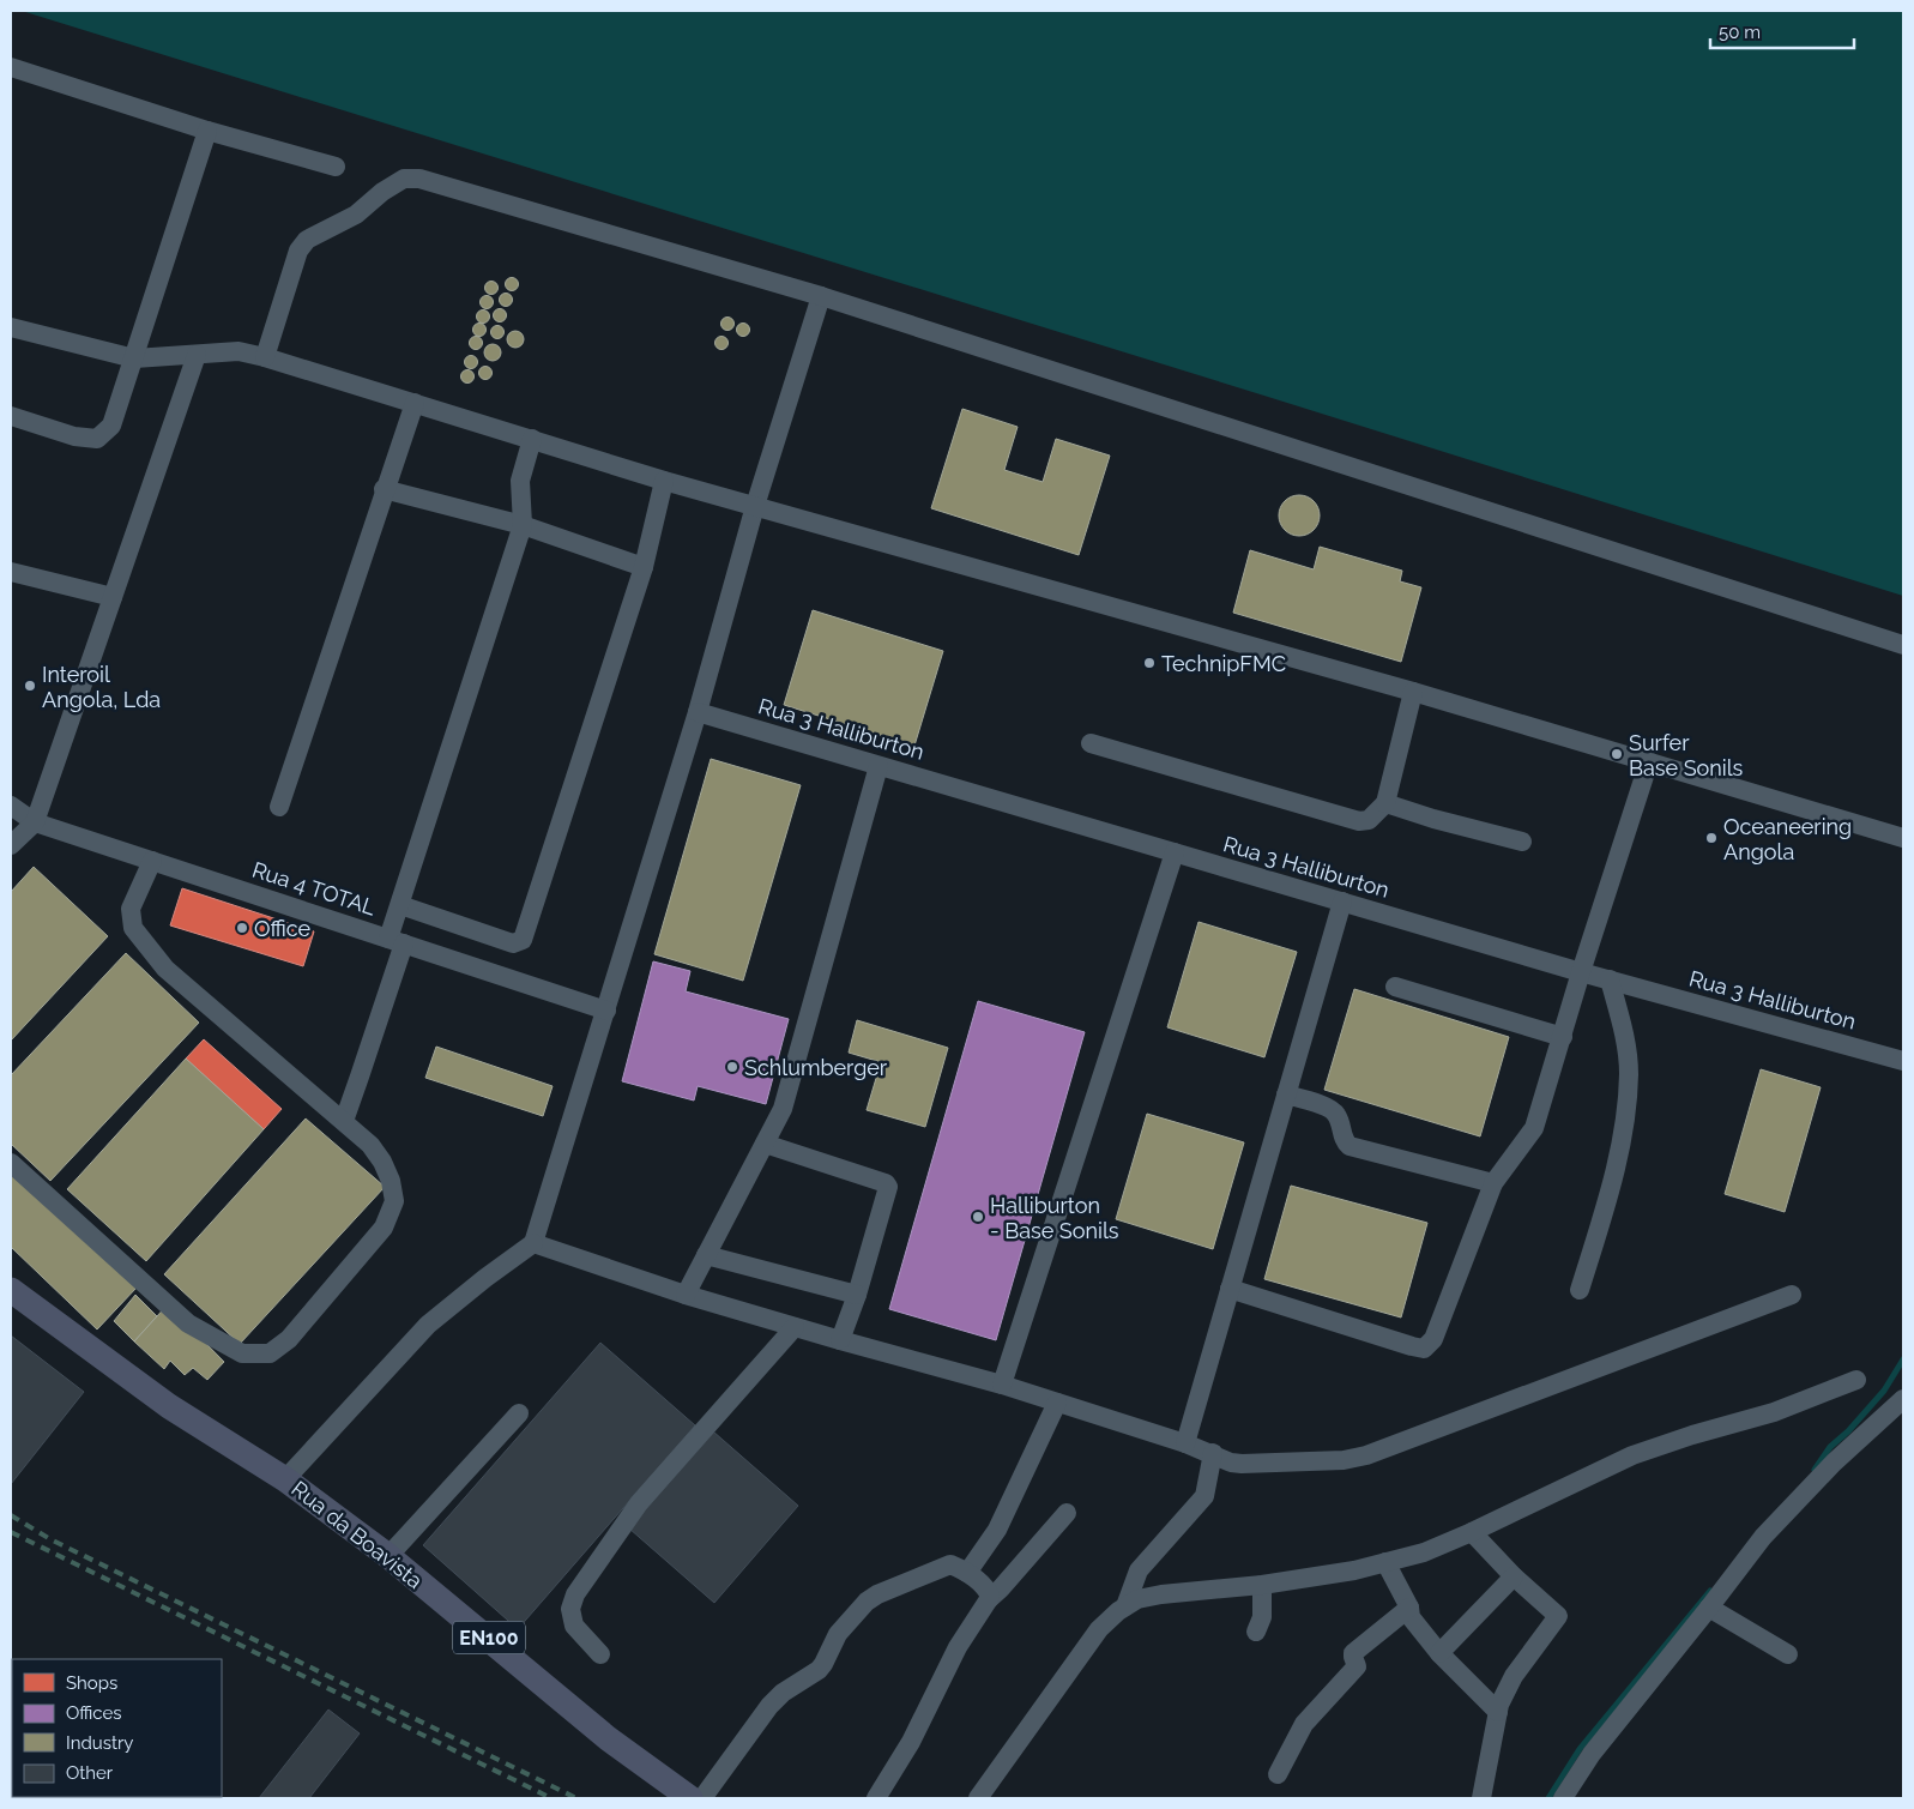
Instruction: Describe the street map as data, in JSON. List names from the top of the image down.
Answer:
{
  "streets": {
    "main road": ["Rua da Boavista", "EN100"],
    "street": ["Rua 3 Halliburton", "Rua 4 TOTAL"]
  },
  "places": [
    "TechnipFMC",
    "Interoil Angola, Lda",
    "Surfer Base Sonils",
    "Oceaneering Angola",
    "Office",
    "Schlumberger",
    "Halliburton - Base Sonils"
  ],
  "legend": [
    "Shops",
    "Offices",
    "Industry",
    "Other"
  ],
  "scale_bar": "50 m"
}
